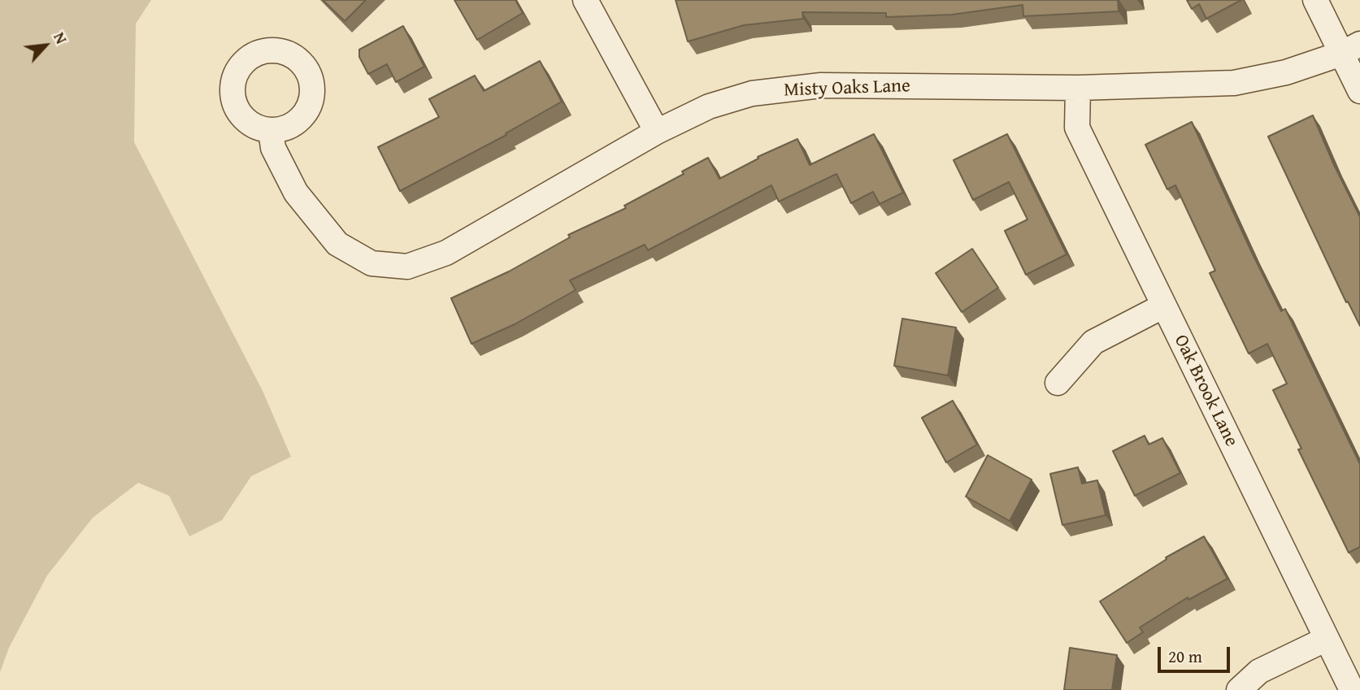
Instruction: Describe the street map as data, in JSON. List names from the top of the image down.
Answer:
{
  "streets": {
    "street": ["Misty Oaks Lane", "Oak Brook Lane"]
  },
  "crossings": [
    ["Misty Oaks Lane", "Oak Brook Lane"]
  ],
  "scale_bar": "20 m",
  "north": "top right"
}
